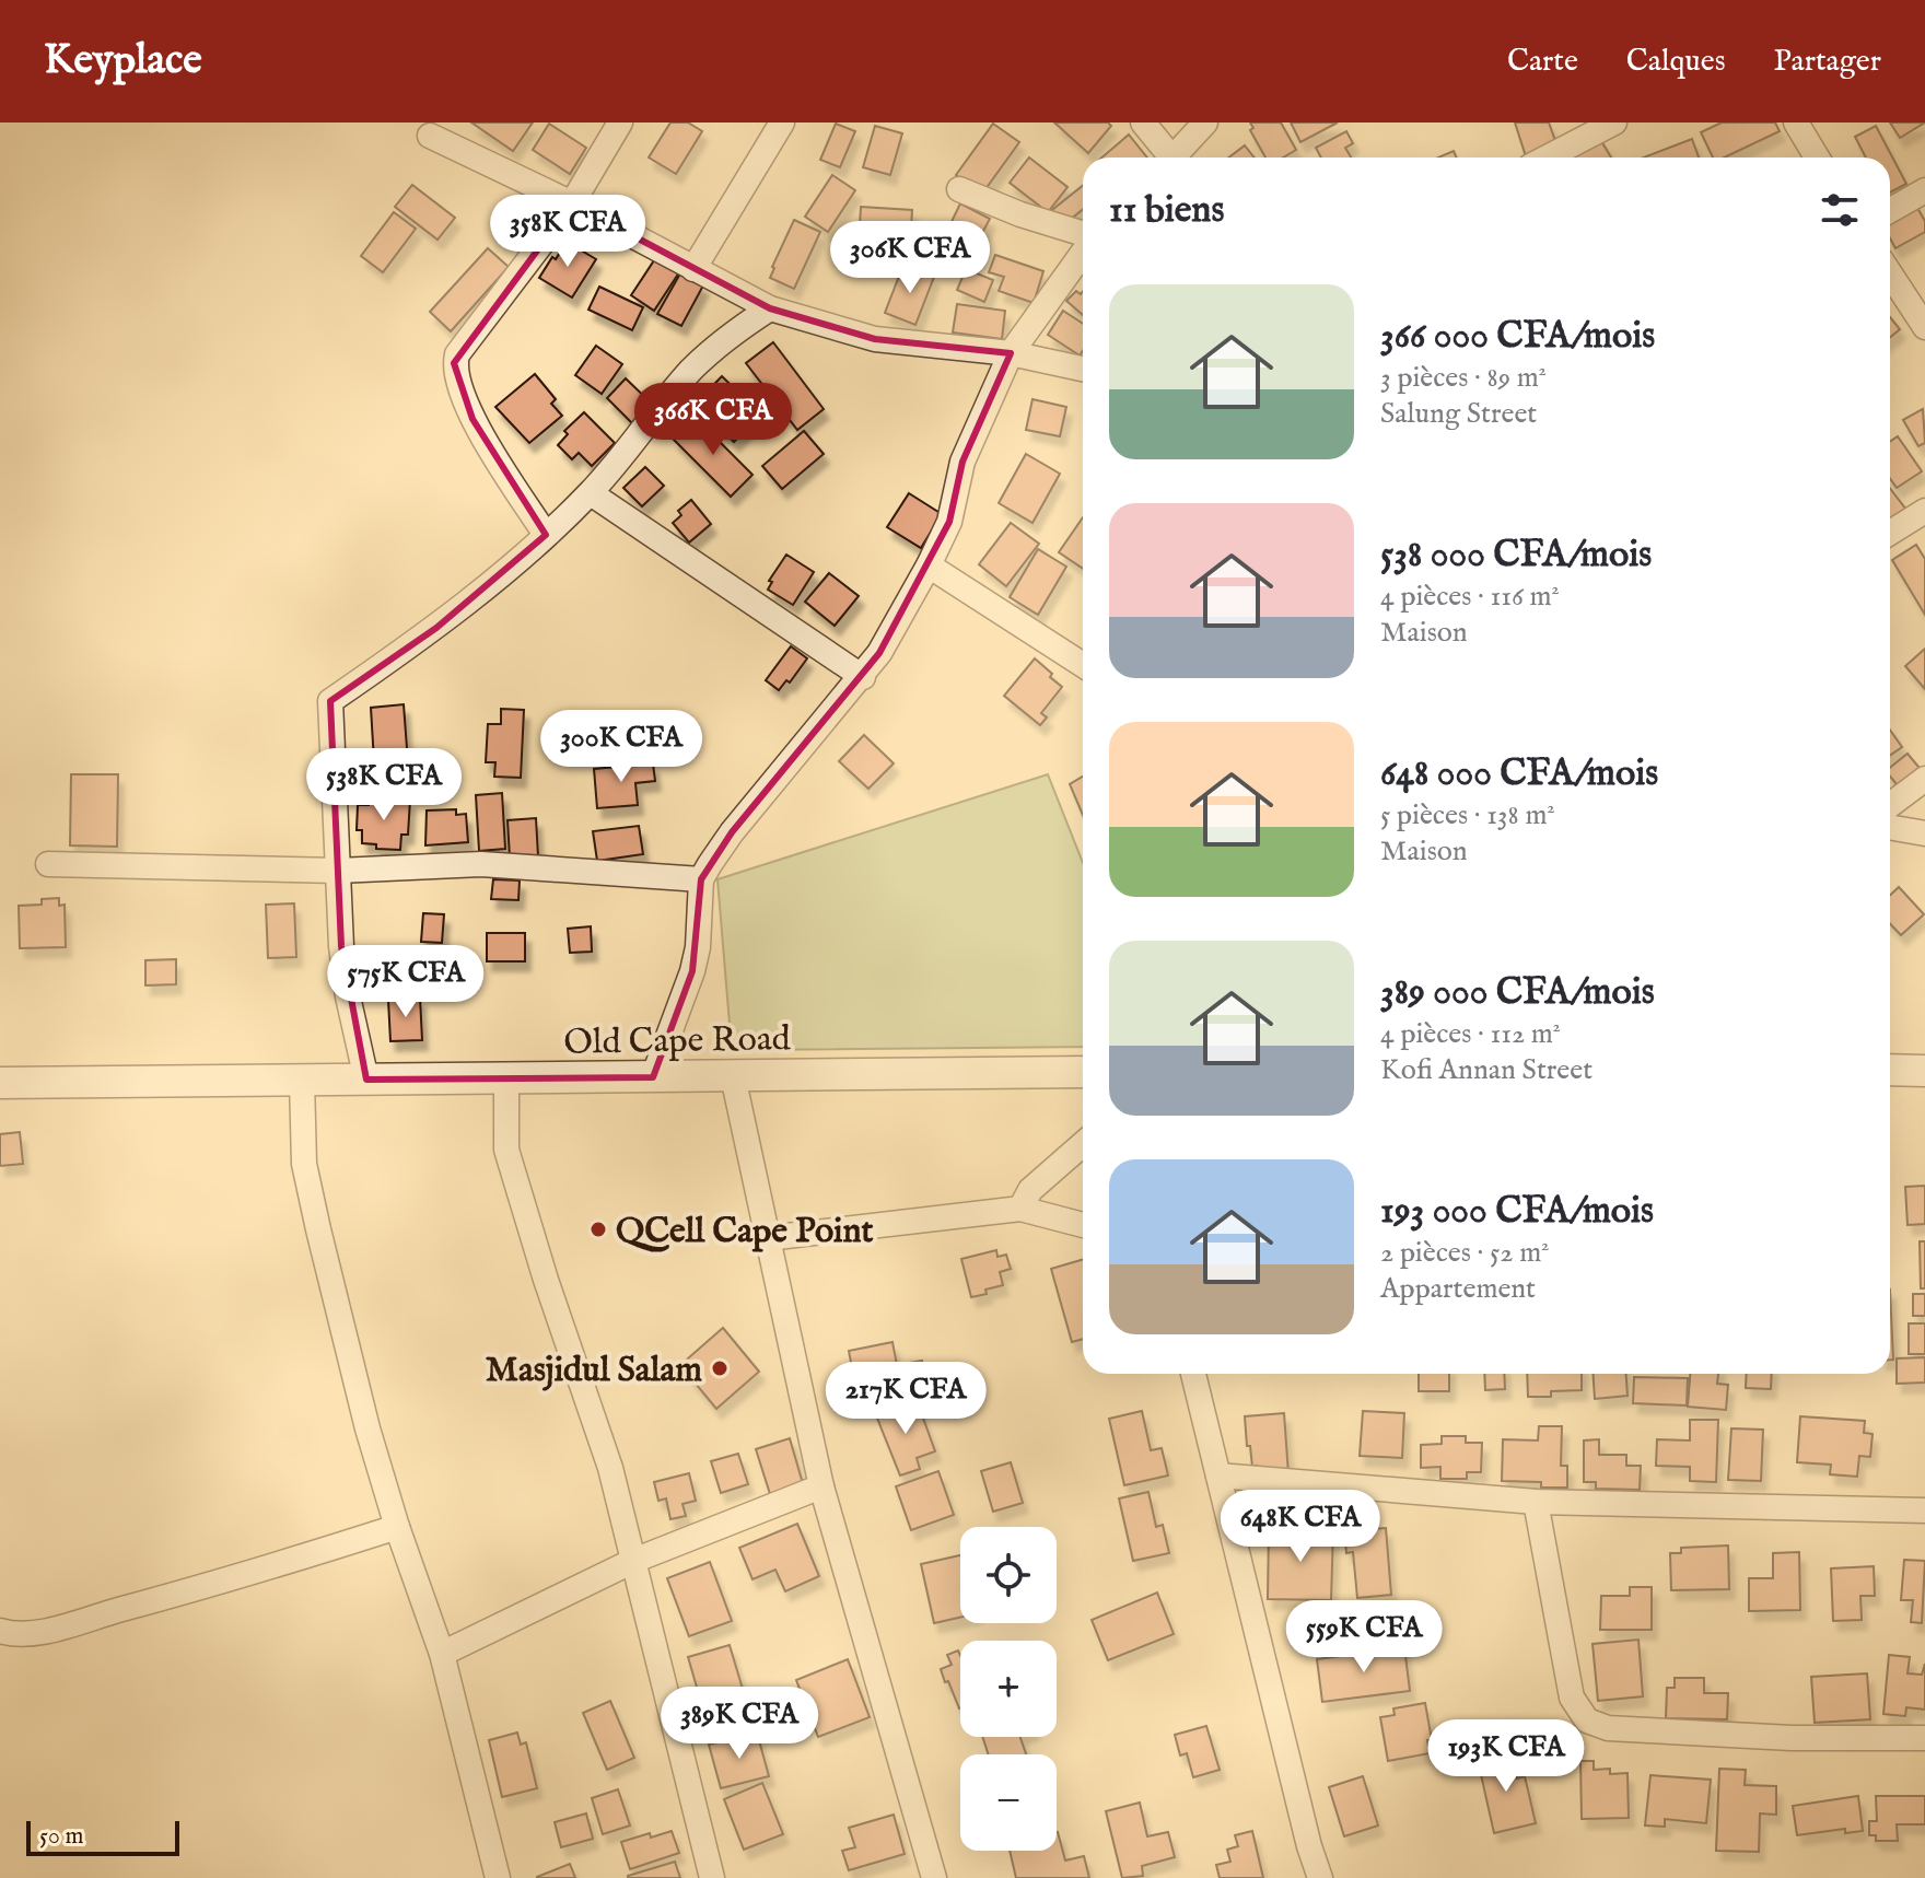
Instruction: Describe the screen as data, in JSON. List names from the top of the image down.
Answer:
{
  "streets": {
    "street": ["Old Cape Road"]
  },
  "places": ["QCell Cape Point", "Masjidul Salam"],
  "scale_bar": "50 m",
  "page": {
    "header": "Keyplace",
    "nav": ["Carte", "Calques", "Partager"],
    "heading": "11 biens",
    "price": [
      "358K CFA",
      "306K CFA",
      "366K CFA",
      "300K CFA",
      "538K CFA",
      "575K CFA",
      "217K CFA",
      "648K CFA",
      "559K CFA",
      "389K CFA",
      "193K CFA"
    ],
    "list": [
      {
        "name": "366 000 CFA/mois",
        "note": "3 pièces · 89 m² · Salung Street"
      },
      {
        "name": "538 000 CFA/mois",
        "note": "4 pièces · 116 m² · Maison"
      },
      {
        "name": "648 000 CFA/mois",
        "note": "5 pièces · 138 m² · Maison"
      },
      {
        "name": "389 000 CFA/mois",
        "note": "4 pièces · 112 m² · Kofi Annan Street"
      },
      {
        "name": "193 000 CFA/mois",
        "note": "2 pièces · 52 m² · Appartement"
      }
    ],
    "map_buttons": ["+", "−"],
    "scale": "50 m"
  }
}
